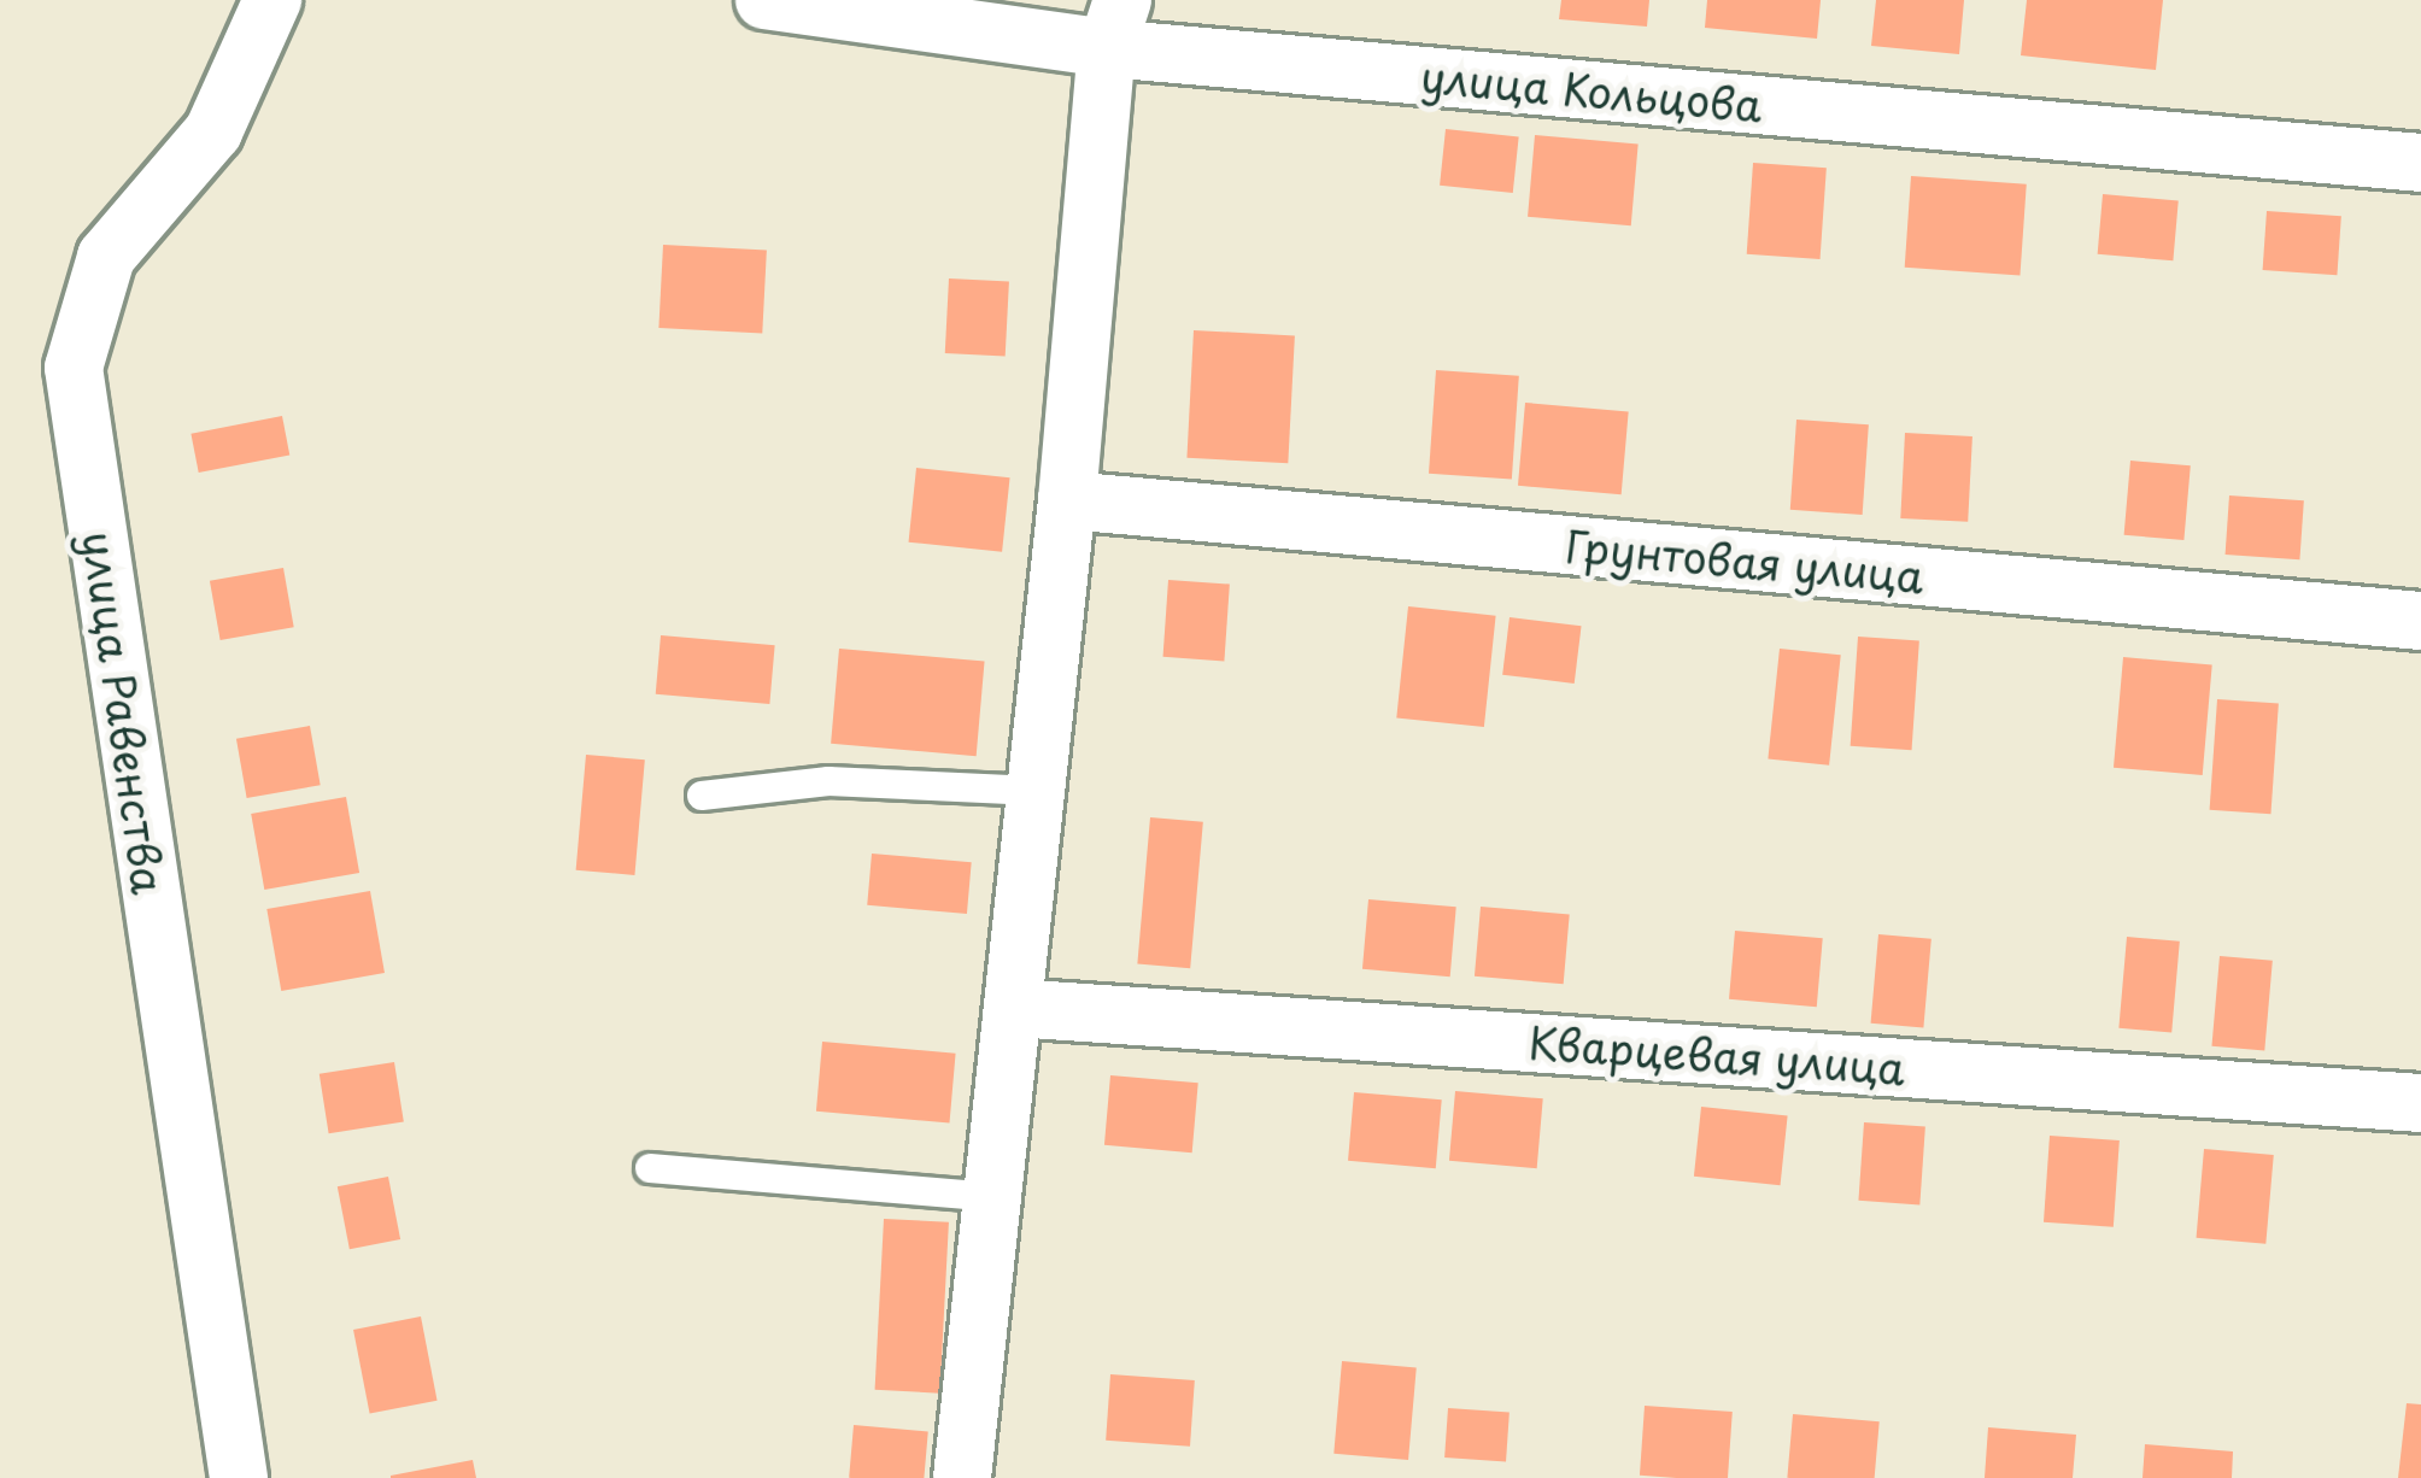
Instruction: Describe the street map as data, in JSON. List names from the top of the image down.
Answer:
{
  "streets": {
    "street": [
      "улица Кольцова",
      "Грунтовая улица",
      "улица Равенства",
      "Кварцевая улица"
    ]
  }
}
